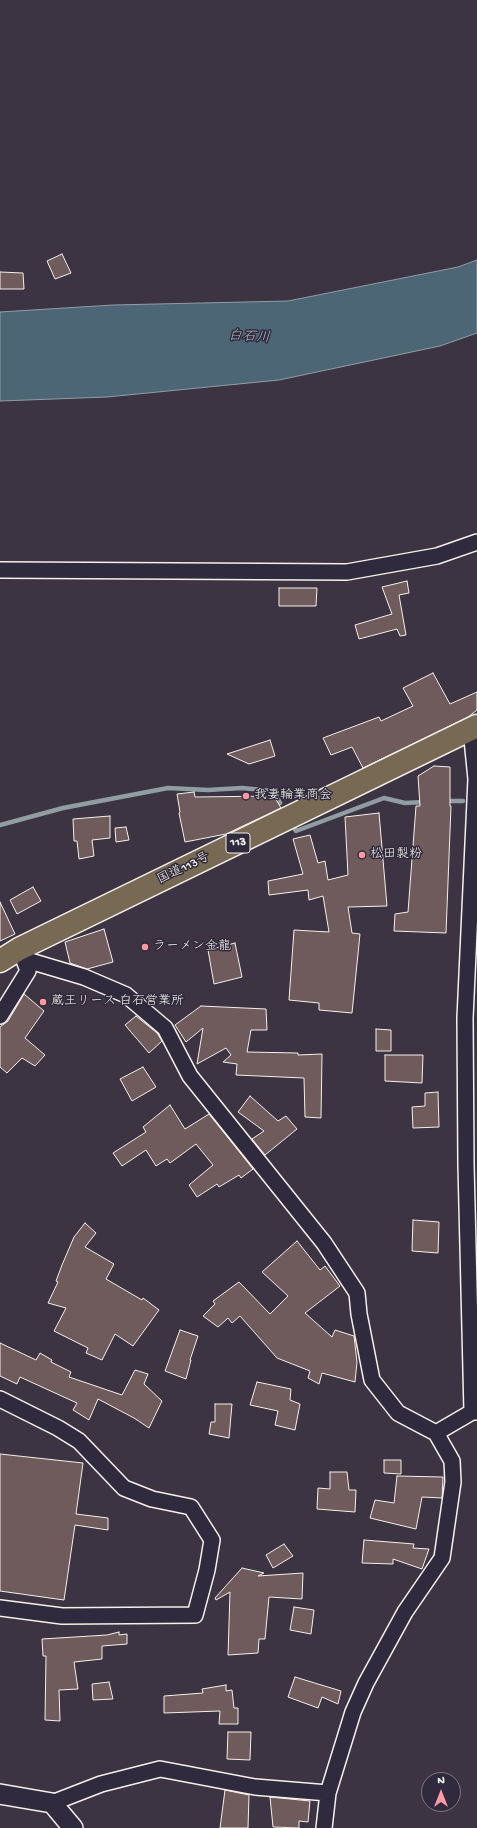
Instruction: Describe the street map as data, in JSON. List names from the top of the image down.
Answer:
{
  "streets": {
    "highway": ["113", "国道113号"]
  },
  "water": ["白石川"],
  "places": [
    "我妻輪業商会",
    "松田製粉",
    "ラーメン金龍",
    "蔵王リース 白石営業所"
  ],
  "north": "top"
}
